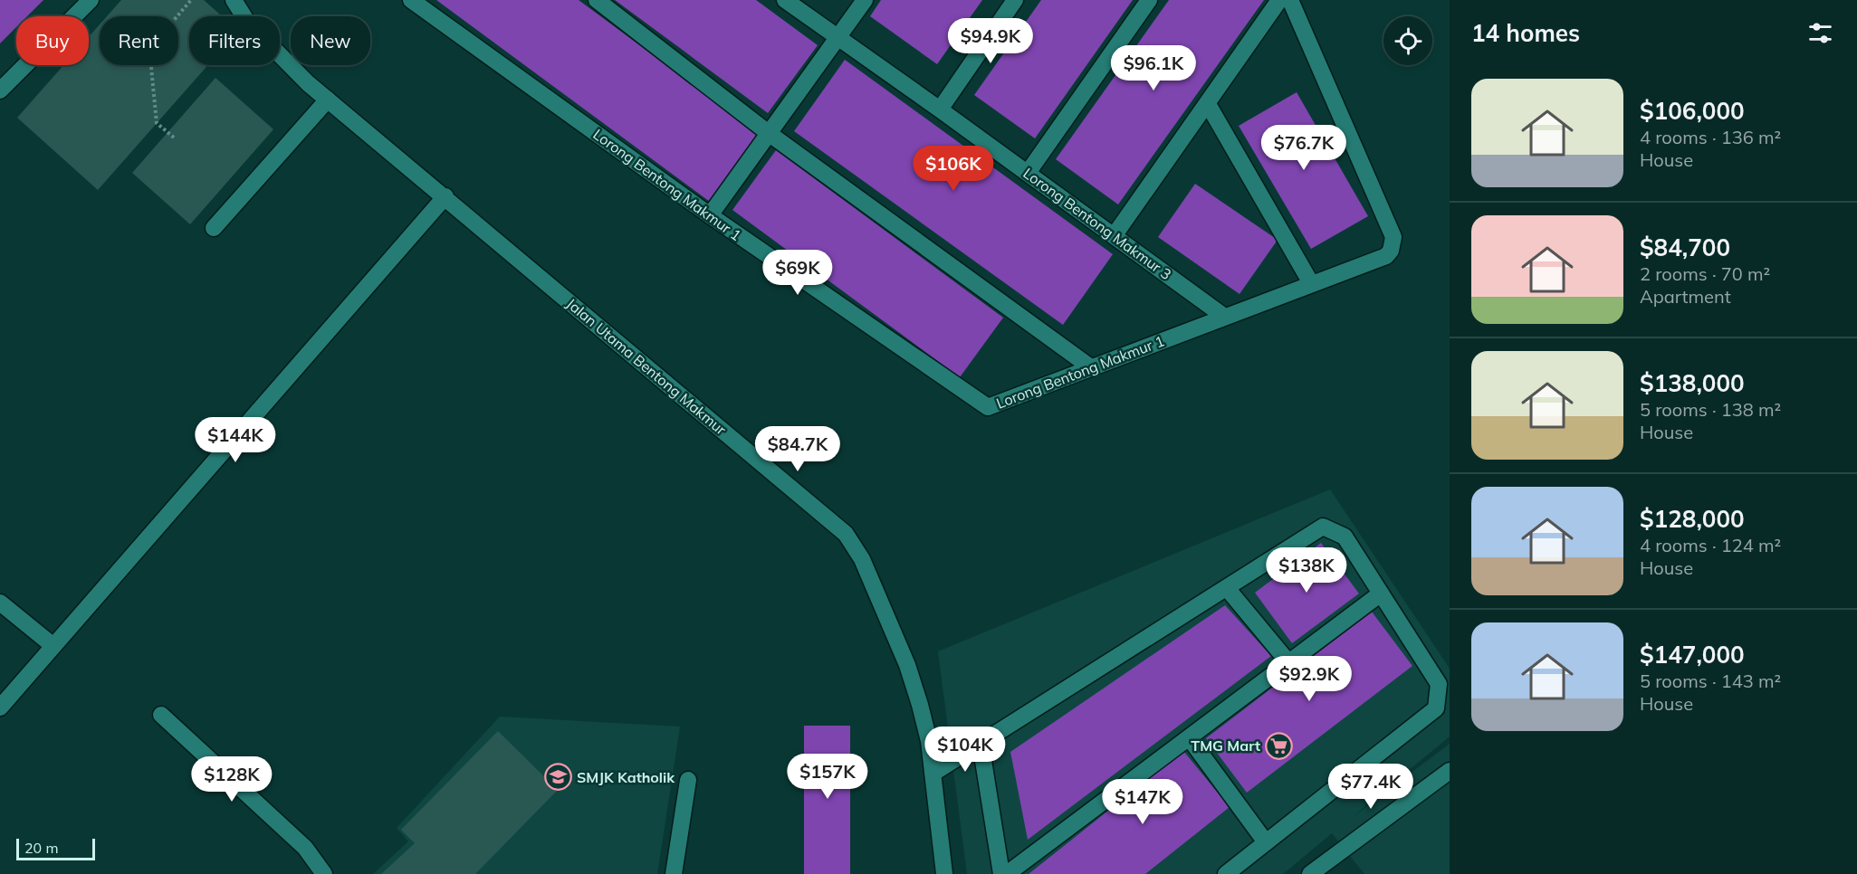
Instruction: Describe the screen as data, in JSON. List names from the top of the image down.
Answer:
{
  "streets": {
    "street": ["Lorong Bentong Makmur 1", "Lorong Bentong Makmur 3", "Jalan Utama Bentong Makmur"]
  },
  "crossings": [
    ["Lorong Bentong Makmur 1", "Lorong Bentong Makmur 3"]
  ],
  "places": {
    "supermarket": ["TMG Mart"],
    "school or university": ["SMJK Katholik"]
  },
  "scale_bar": "20 m",
  "page": {
    "heading": "14 homes",
    "chip": [
      "Buy",
      "Rent",
      "Filters",
      "New"
    ],
    "price": [
      "$94.9K",
      "$96.1K",
      "$76.7K",
      "$106K",
      "$69K",
      "$144K",
      "$84.7K",
      "$138K",
      "$92.9K",
      "$104K",
      "$157K",
      "$128K",
      "$77.4K",
      "$147K"
    ],
    "list": [
      {
        "name": "$106,000",
        "note": "4 rooms · 136 m² · House"
      },
      {
        "name": "$84,700",
        "note": "2 rooms · 70 m² · Apartment"
      },
      {
        "name": "$138,000",
        "note": "5 rooms · 138 m² · House"
      },
      {
        "name": "$128,000",
        "note": "4 rooms · 124 m² · House"
      },
      {
        "name": "$147,000",
        "note": "5 rooms · 143 m² · House"
      }
    ],
    "scale": "20 m"
  }
}
